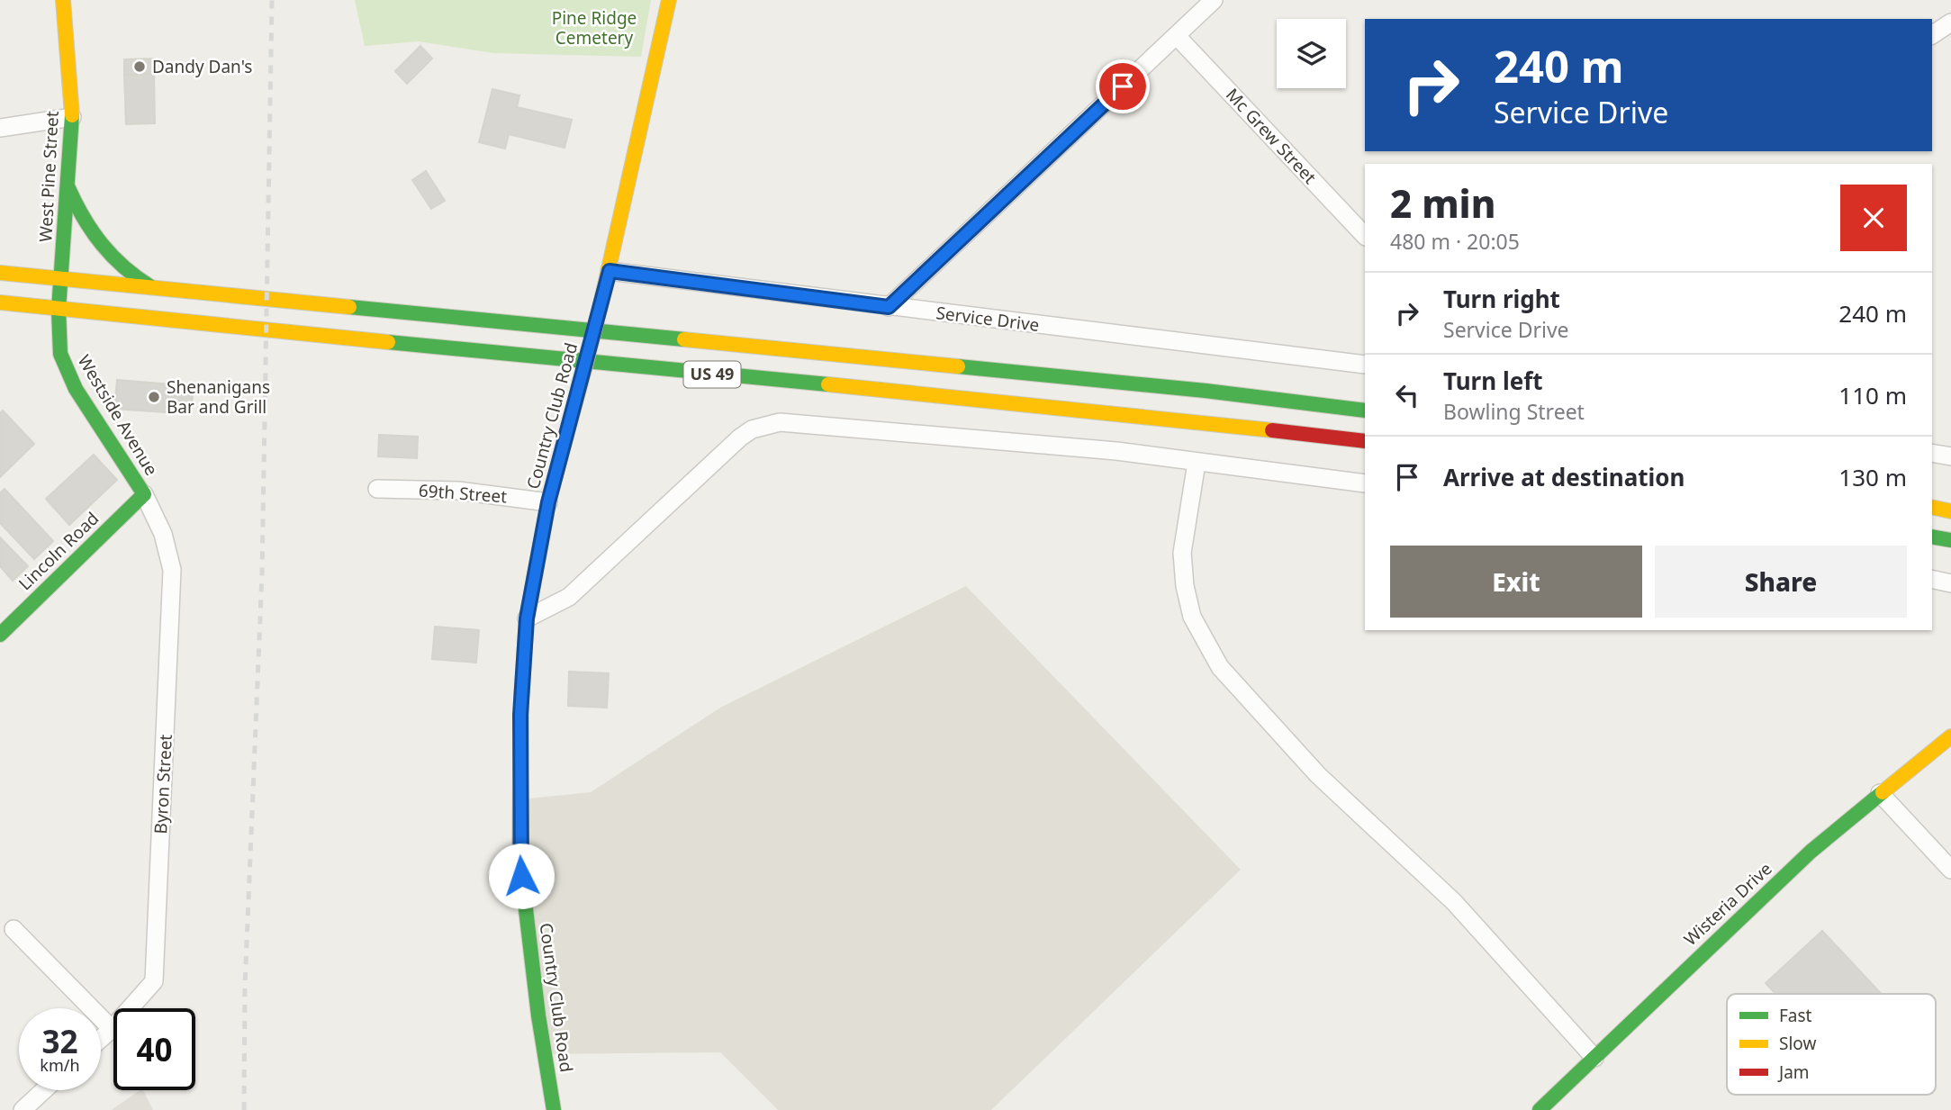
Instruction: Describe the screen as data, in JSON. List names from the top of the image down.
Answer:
{
  "streets": {
    "main road": [
      "West Pine Street",
      "US 49",
      "Westside Avenue",
      "Country Club Road",
      "Lincoln Road",
      "Wisteria Drive"
    ],
    "street": [
      "Mc Grew Street",
      "Service Drive",
      "69th Street",
      "Byron Street"
    ]
  },
  "crossings": [
    ["West Pine Street", "US 49"],
    ["West Pine Street", "Westside Avenue"],
    ["Service Drive", "Country Club Road"],
    ["Westside Avenue", "Lincoln Road"],
    ["Westside Avenue", "Byron Street"],
    ["Country Club Road", "69th Street"],
    ["Lincoln Road", "Byron Street"]
  ],
  "parks": ["Pine Ridge Cemetery"],
  "places": ["Dandy Dan's", "Shenanigans Bar and Grill"],
  "legend": ["Fast", "Slow", "Jam"],
  "page": {
    "turn": ["240 m", "Service Drive"],
    "heading": ["2 min", "480 m · 20:05"],
    "list": [
      {
        "name": "Turn right",
        "note": "Service Drive",
        "value": "240 m"
      },
      {
        "name": "Turn left",
        "note": "Bowling Street",
        "value": "110 m"
      },
      {
        "name": "Arrive at destination",
        "value": "130 m"
      }
    ],
    "buttons": ["Exit", "Share"],
    "speed": "32 km/h",
    "limit": "40"
  }
}
